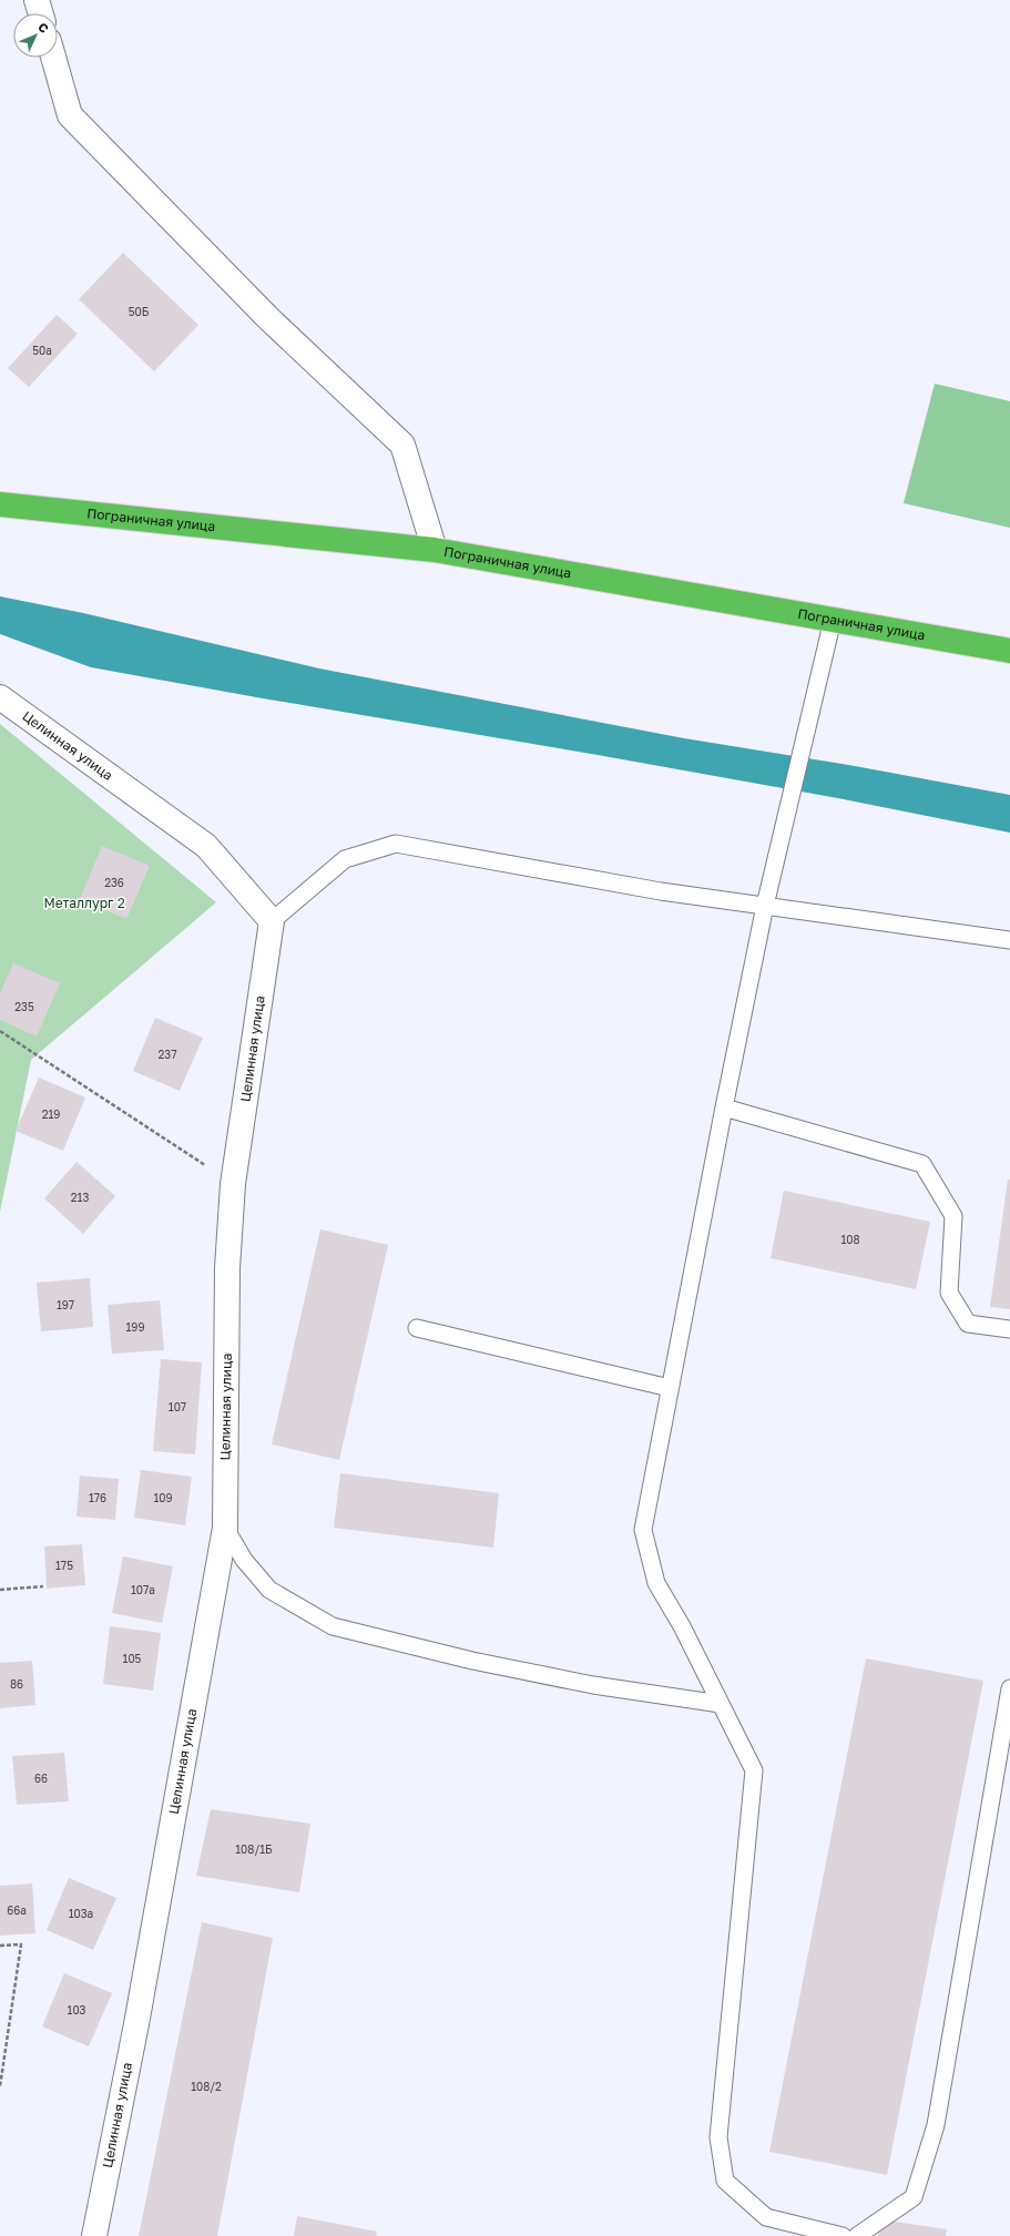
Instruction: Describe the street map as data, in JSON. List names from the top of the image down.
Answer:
{
  "streets": {
    "highway": ["Пограничная улица"],
    "street": ["Целинная улица"]
  },
  "parks": ["Металлург 2"],
  "house_numbers": [
    "50Б",
    "50а",
    "236",
    "235",
    "237",
    "219",
    "213",
    "108",
    "197",
    "199",
    "107",
    "176",
    "109",
    "175",
    "107а",
    "105",
    "86",
    "66",
    "108/1Б",
    "66а",
    "103а",
    "103",
    "108/2"
  ],
  "north": "top right"
}
